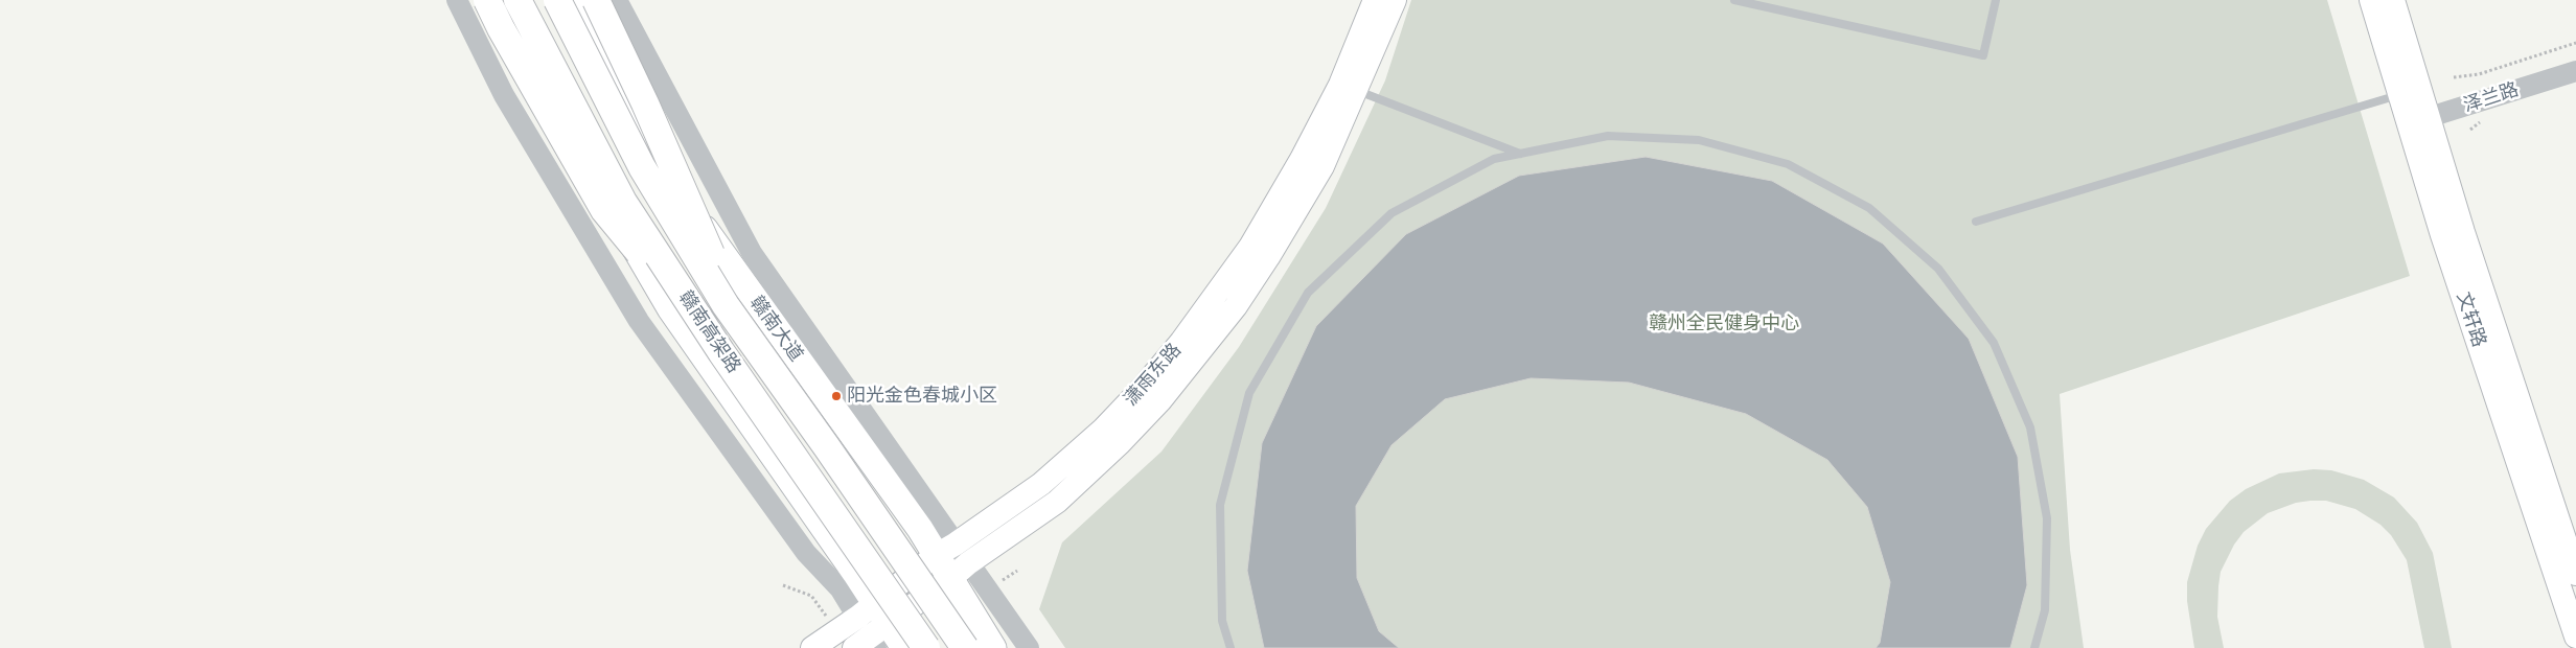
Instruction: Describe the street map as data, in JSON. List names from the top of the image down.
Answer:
{
  "streets": {
    "highway": ["赣南高架路"],
    "main road": ["文轩路", "赣南大道", "潇雨东路"],
    "street": ["泽兰路"]
  },
  "crossings": [
    ["泽兰路", "文轩路"],
    ["赣南大道", "潇雨东路"]
  ],
  "parks": ["赣州全民健身中心"],
  "places": ["阳光金色春城小区"]
}
